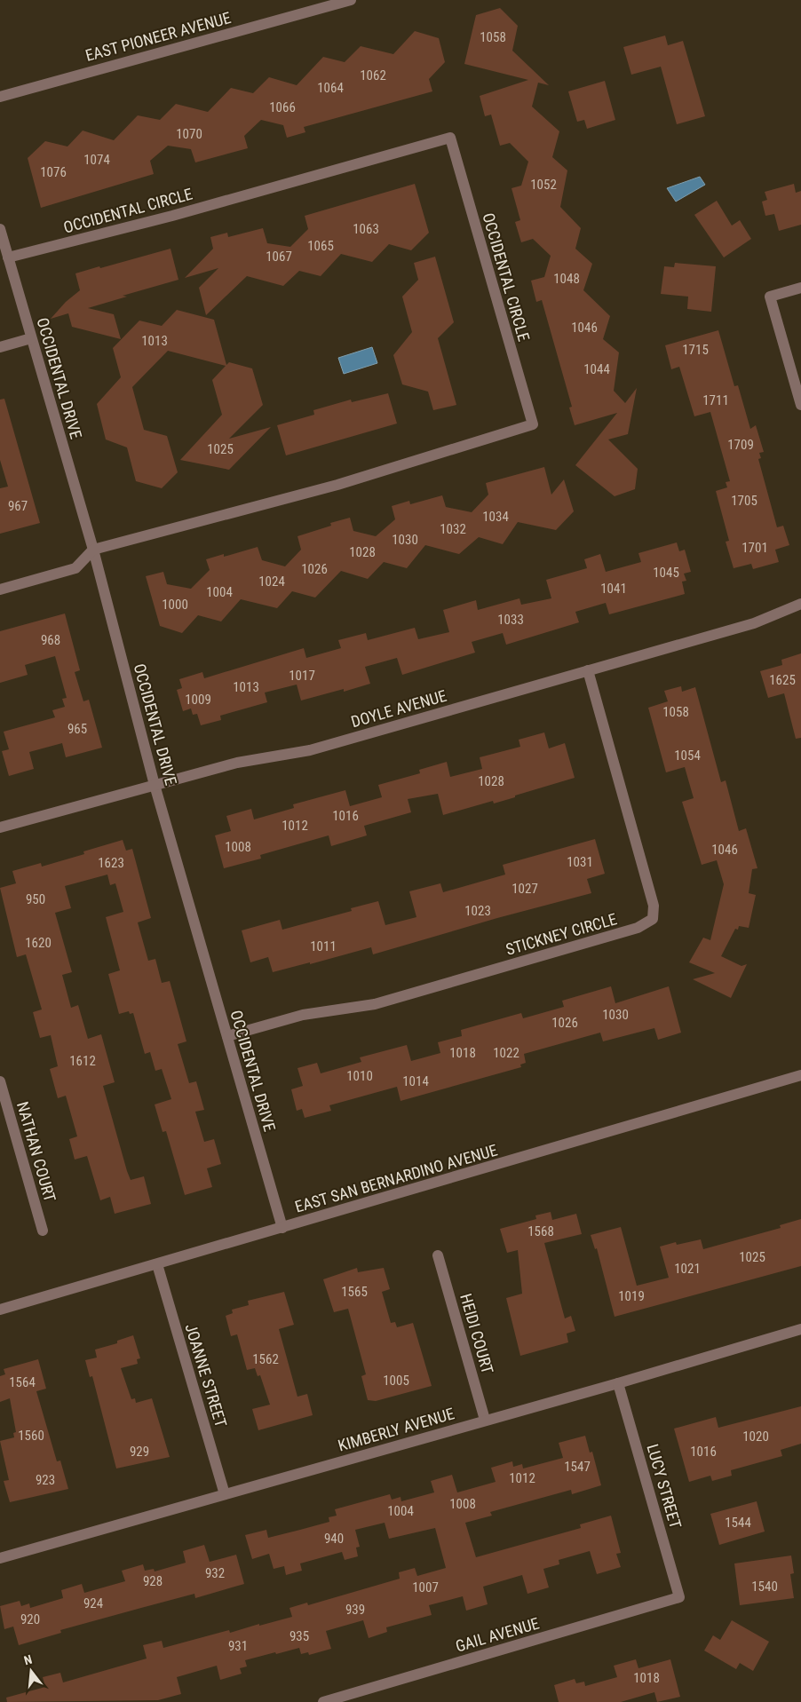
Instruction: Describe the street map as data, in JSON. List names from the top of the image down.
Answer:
{
  "streets": {
    "street": [
      "EAST PIONEER AVENUE",
      "OCCIDENTAL CIRCLE",
      "OCCIDENTAL DRIVE",
      "DOYLE AVENUE",
      "STICKNEY CIRCLE",
      "NATHAN COURT",
      "EAST SAN BERNARDINO AVENUE",
      "HEIDI COURT",
      "JOANNE STREET",
      "KIMBERLY AVENUE",
      "LUCY STREET",
      "GAIL AVENUE"
    ]
  },
  "crossings": [
    ["OCCIDENTAL CIRCLE", "OCCIDENTAL DRIVE"],
    ["OCCIDENTAL DRIVE", "DOYLE AVENUE"],
    ["OCCIDENTAL DRIVE", "STICKNEY CIRCLE"],
    ["OCCIDENTAL DRIVE", "EAST SAN BERNARDINO AVENUE"],
    ["DOYLE AVENUE", "STICKNEY CIRCLE"],
    ["EAST SAN BERNARDINO AVENUE", "JOANNE STREET"],
    ["HEIDI COURT", "KIMBERLY AVENUE"],
    ["JOANNE STREET", "KIMBERLY AVENUE"],
    ["KIMBERLY AVENUE", "LUCY STREET"],
    ["LUCY STREET", "GAIL AVENUE"]
  ],
  "house_numbers": [
    "1058",
    "1062",
    "1064",
    "1066",
    "1070",
    "1074",
    "1076",
    "1052",
    "1063",
    "1065",
    "1067",
    "1048",
    "1046",
    "1013",
    "1715",
    "1044",
    "1711",
    "1709",
    "1025",
    "1705",
    "967",
    "1034",
    "1032",
    "1030",
    "1701",
    "1028",
    "1026",
    "1045",
    "1024",
    "1041",
    "1004",
    "1000",
    "1033",
    "968",
    "1017",
    "1625",
    "1013",
    "1009",
    "1058",
    "965",
    "1054",
    "1028",
    "1016",
    "1012",
    "1008",
    "1046",
    "1031",
    "1623",
    "1027",
    "950",
    "1023",
    "1620",
    "1011",
    "1030",
    "1026",
    "1018",
    "1022",
    "1612",
    "1010",
    "1014",
    "1568",
    "1025",
    "1021",
    "1565",
    "1019",
    "1562",
    "1005",
    "1564",
    "1560",
    "1020",
    "929",
    "1016",
    "1547",
    "1012",
    "923",
    "1008",
    "1004",
    "1544",
    "940",
    "932",
    "928",
    "1540",
    "1007",
    "924",
    "939",
    "920",
    "935",
    "931",
    "1018"
  ],
  "north": "top"
}
